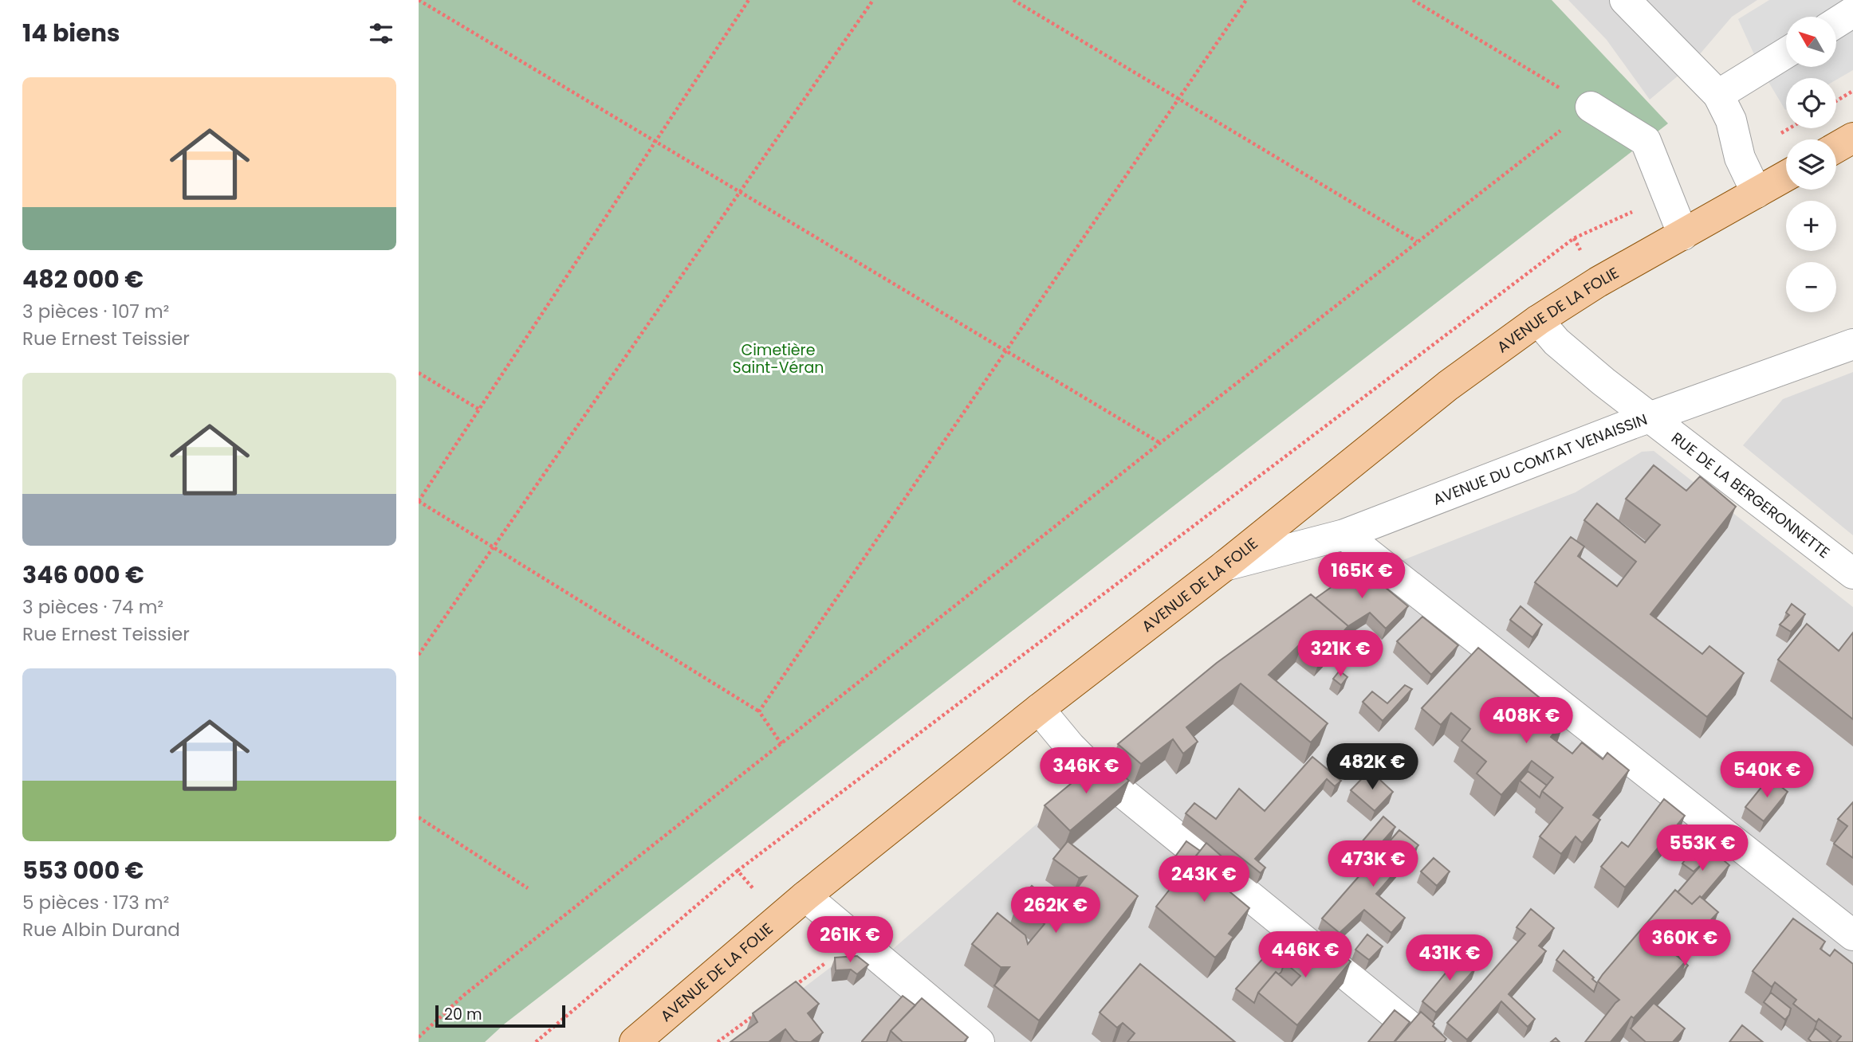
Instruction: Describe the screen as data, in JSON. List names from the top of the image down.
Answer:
{
  "streets": {
    "main road": ["AVENUE DE LA FOLIE"],
    "street": ["AVENUE DU COMTAT VENAISSIN", "RUE DE LA BERGERONNETTE"]
  },
  "crossings": [
    ["AVENUE DE LA FOLIE", "AVENUE DU COMTAT VENAISSIN"],
    ["AVENUE DE LA FOLIE", "RUE DE LA BERGERONNETTE"],
    ["AVENUE DU COMTAT VENAISSIN", "RUE DE LA BERGERONNETTE"]
  ],
  "parks": ["Cimetière Saint-Véran"],
  "scale_bar": "20 m",
  "north": "top left",
  "page": {
    "heading": "14 biens",
    "map_buttons": ["+", "−"],
    "list": [
      {
        "name": "482 000 €",
        "note": "3 pièces · 107 m² · Rue Ernest Teissier"
      },
      {
        "name": "346 000 €",
        "note": "3 pièces · 74 m² · Rue Ernest Teissier"
      },
      {
        "name": "553 000 €",
        "note": "5 pièces · 173 m² · Rue Albin Durand"
      }
    ],
    "price": [
      "165K €",
      "321K €",
      "408K €",
      "482K €",
      "346K €",
      "540K €",
      "553K €",
      "473K €",
      "243K €",
      "262K €",
      "261K €",
      "360K €",
      "446K €",
      "431K €"
    ],
    "scale": "20 m"
  }
}
